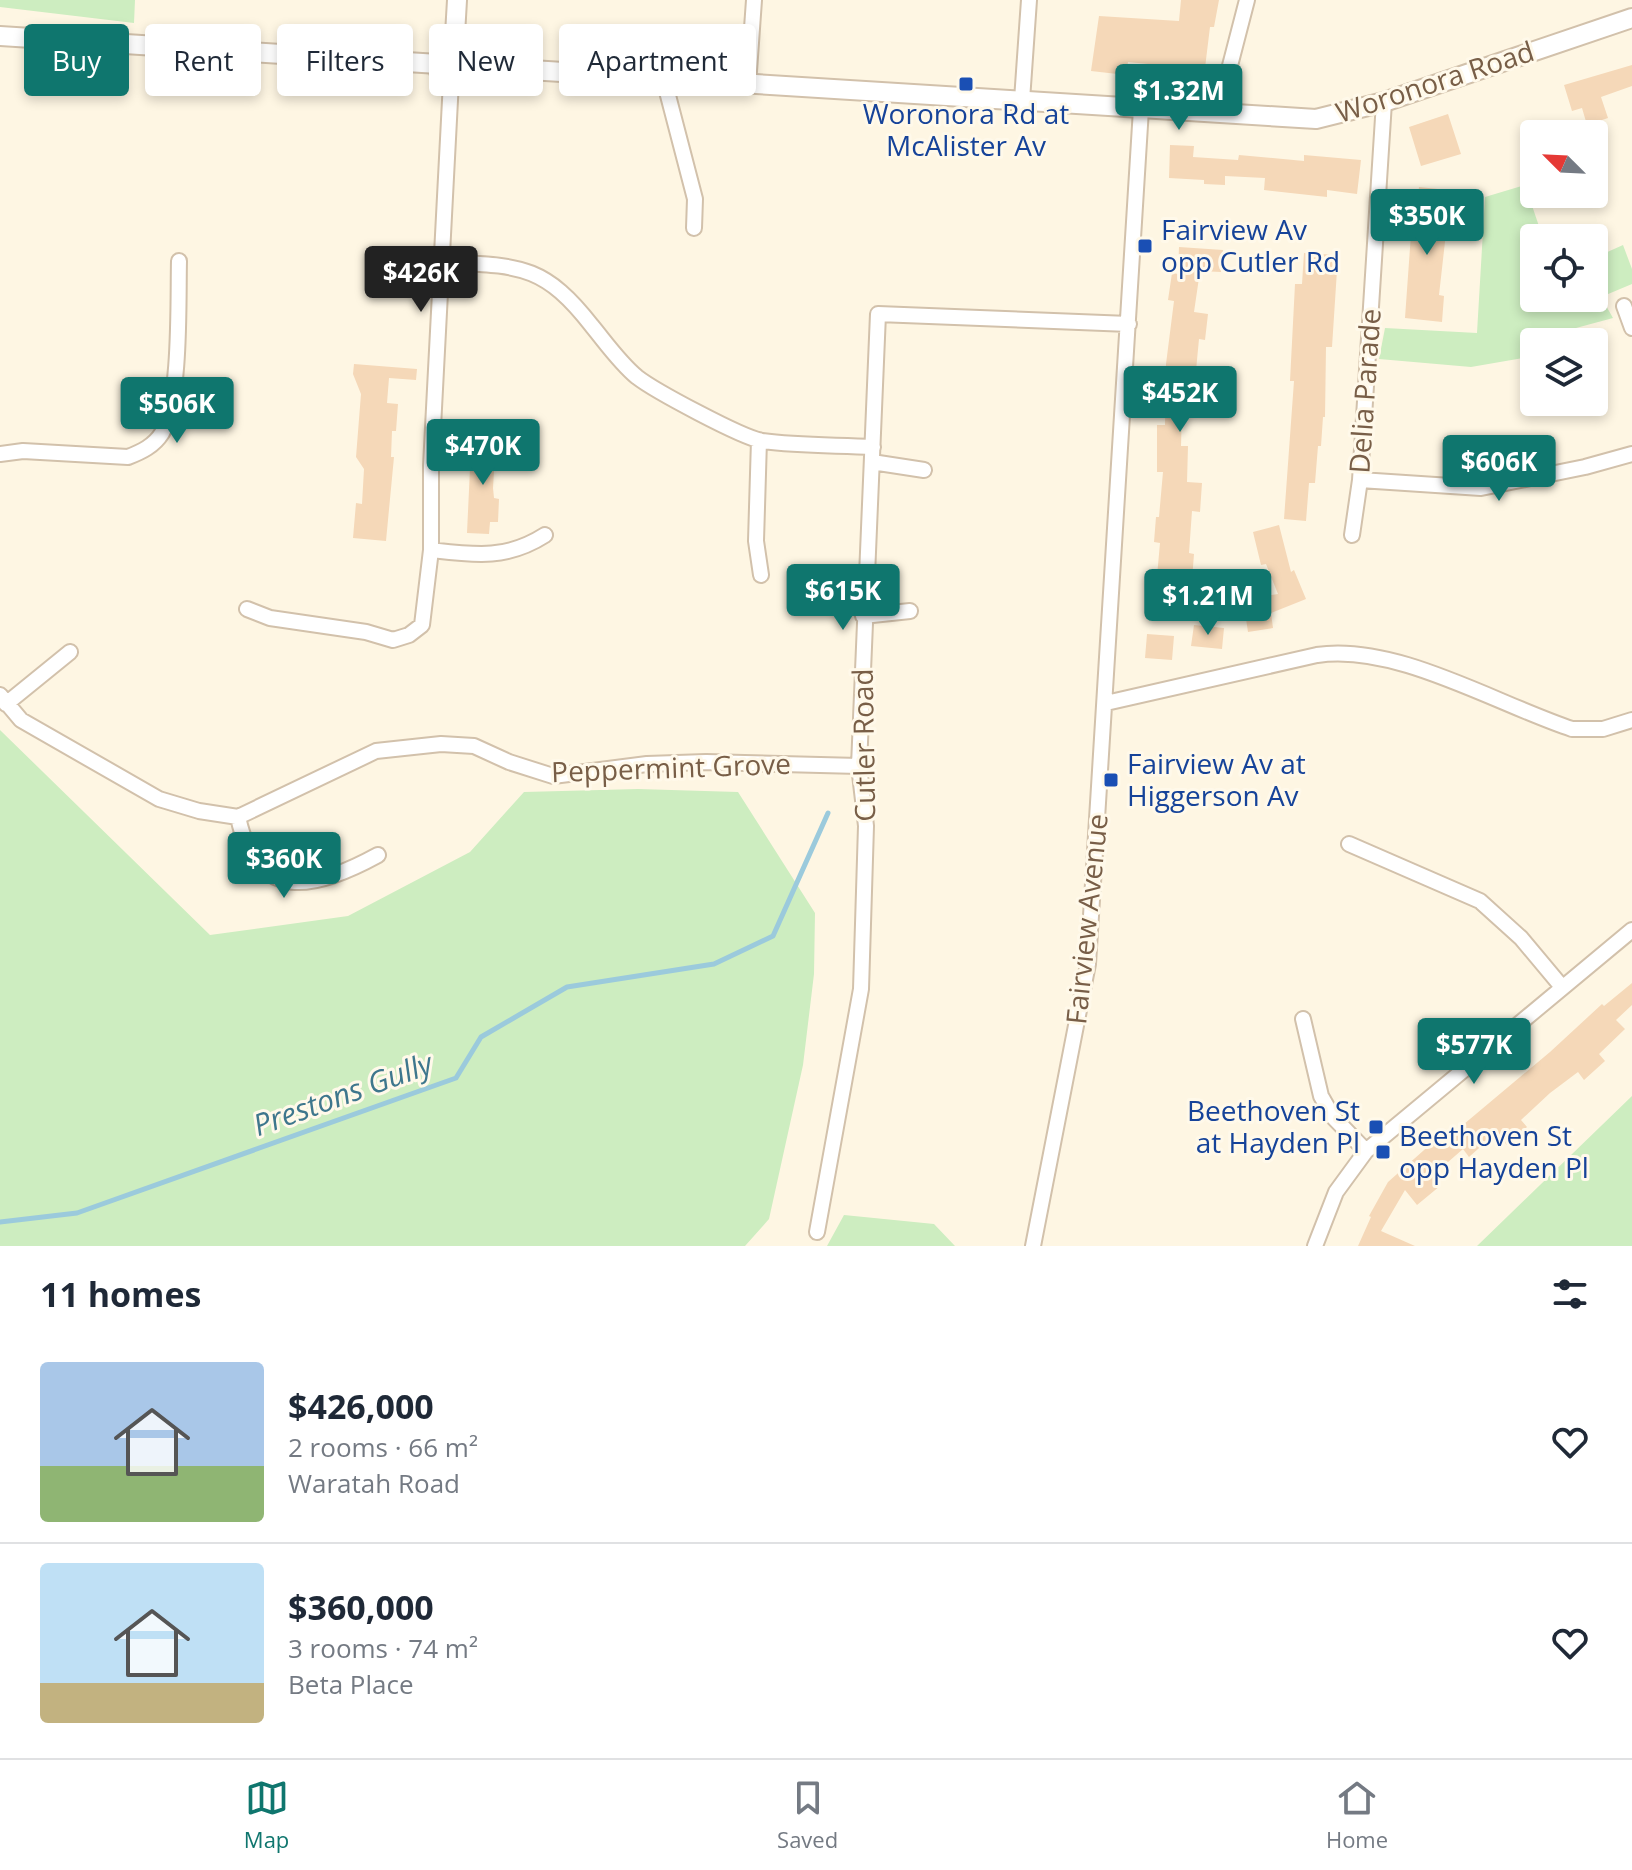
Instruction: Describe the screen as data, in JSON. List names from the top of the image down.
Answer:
{
  "streets": {
    "street": [
      "Woronora Road",
      "Delia Parade",
      "Cutler Road",
      "Peppermint Grove",
      "Fairview Avenue"
    ]
  },
  "crossings": [
    ["Woronora Road", "Delia Parade"],
    ["Woronora Road", "Fairview Avenue"],
    ["Cutler Road", "Peppermint Grove"],
    ["Cutler Road", "Fairview Avenue"]
  ],
  "water": ["Prestons Gully"],
  "places": {
    "transit": [
      "Woronora Rd at McAlister Av",
      "Fairview Av opp Cutler Rd",
      "Fairview Av at Higgerson Av",
      "Beethoven St at Hayden Pl",
      "Beethoven St opp Hayden Pl"
    ]
  },
  "north": "top left",
  "page": {
    "chip": [
      "Buy",
      "Rent",
      "Filters",
      "New",
      "Apartment"
    ],
    "price": [
      "$1.32M",
      "$350K",
      "$426K",
      "$452K",
      "$506K",
      "$470K",
      "$606K",
      "$615K",
      "$1.21M",
      "$360K",
      "$577K"
    ],
    "heading": "11 homes",
    "list": [
      {
        "name": "$426,000",
        "note": "2 rooms · 66 m² · Waratah Road"
      },
      {
        "name": "$360,000",
        "note": "3 rooms · 74 m² · Beta Place"
      }
    ],
    "tabs": ["Map", "Saved", "Home"]
  }
}
